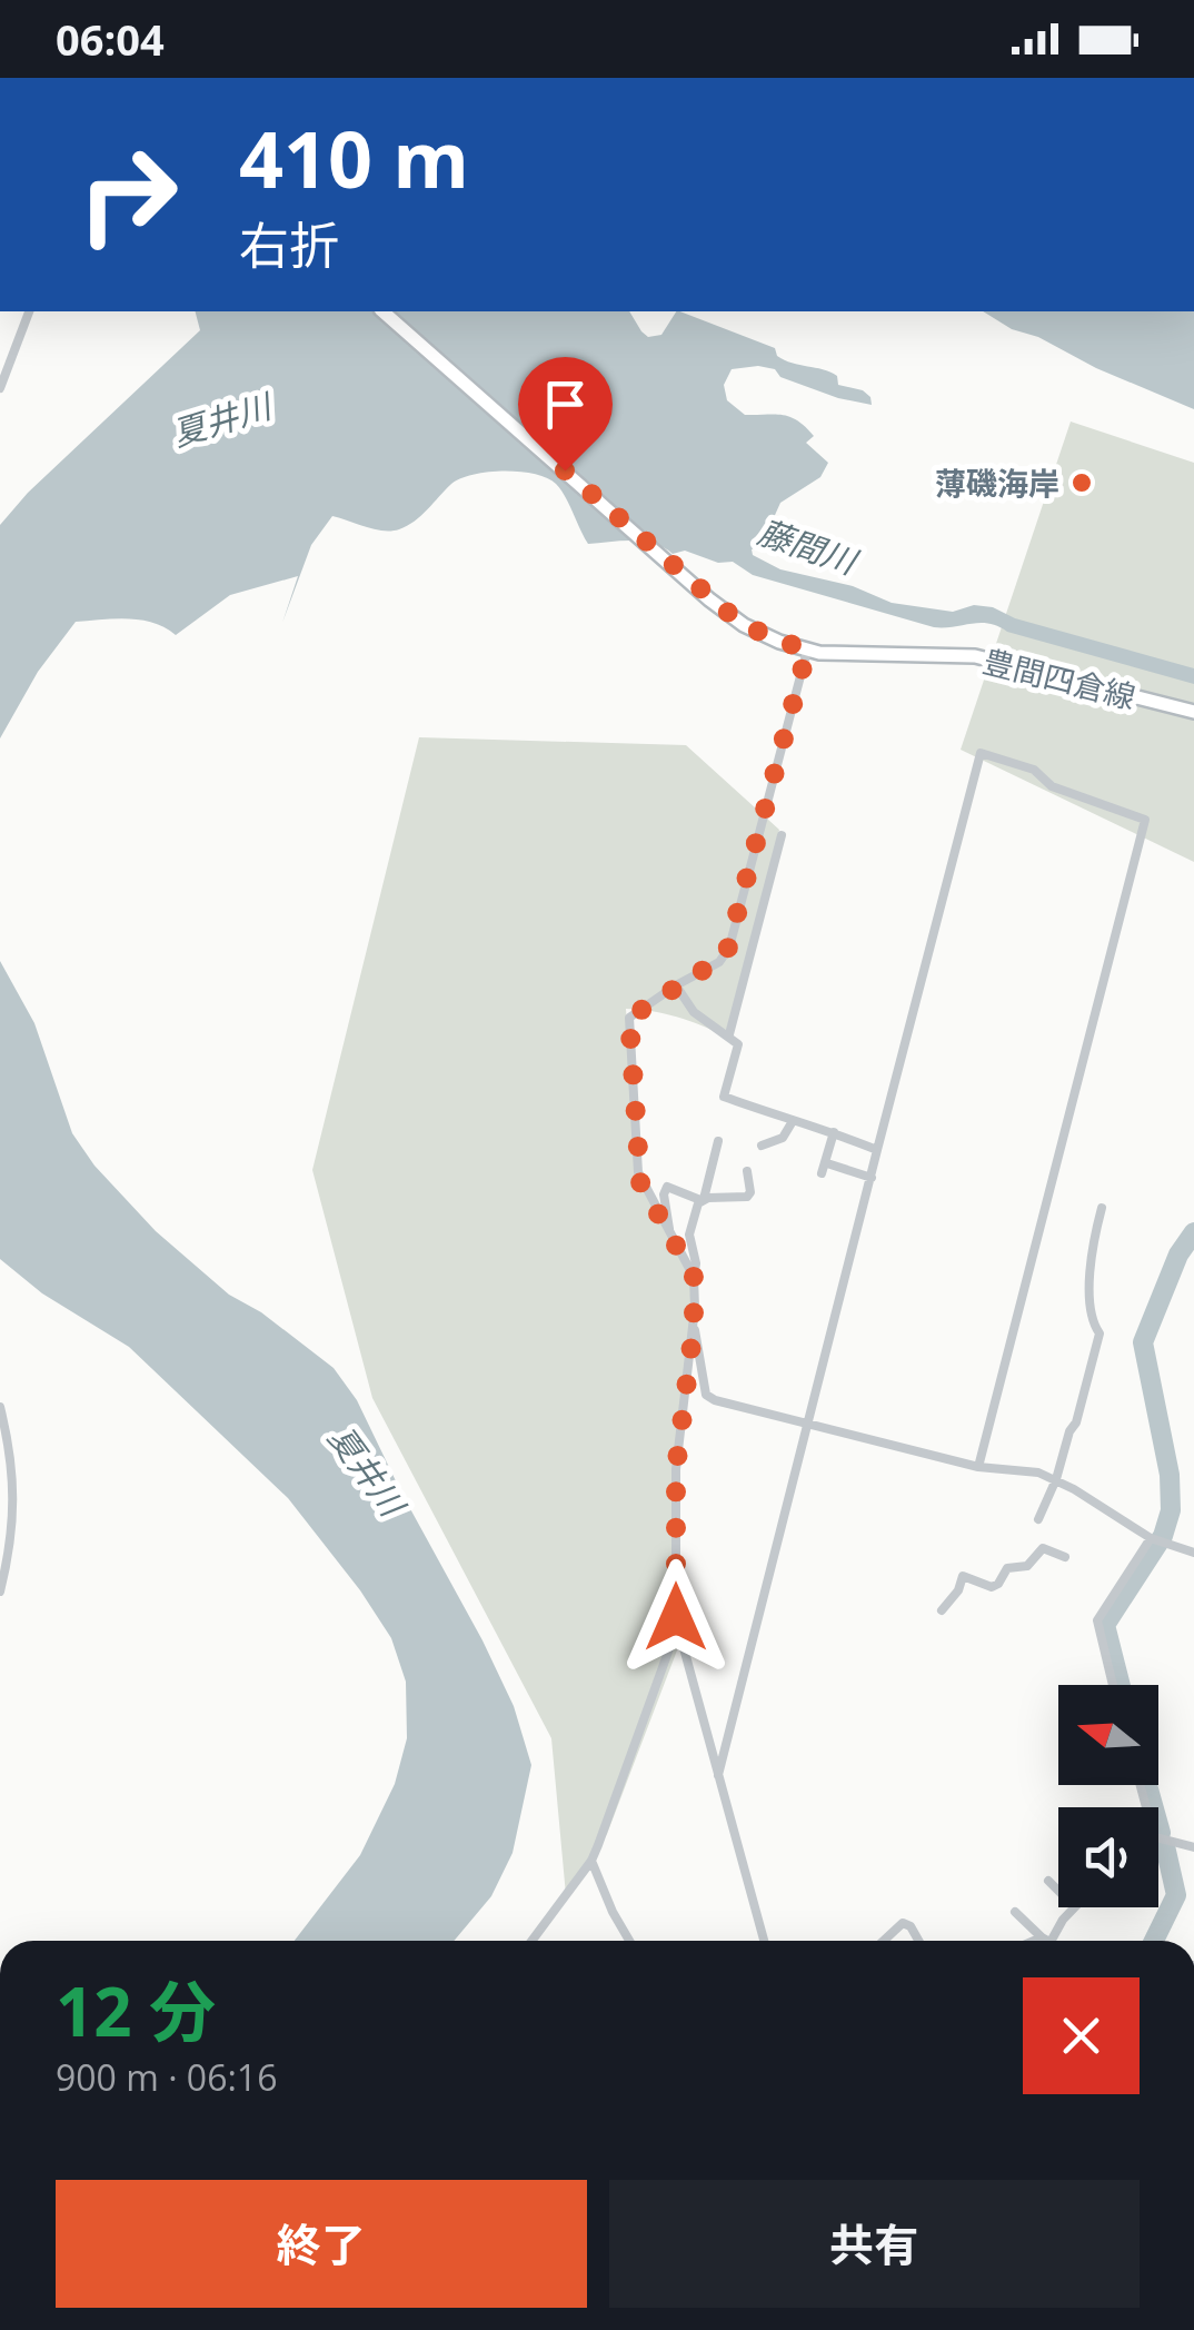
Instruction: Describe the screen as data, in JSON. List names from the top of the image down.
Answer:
{
  "streets": {
    "main road": ["豊間四倉線"]
  },
  "water": ["夏井川", "藤間川"],
  "places": ["薄磯海岸"],
  "north": "left",
  "page": {
    "status": "06:04",
    "turn": ["410 m", "右折"],
    "heading": ["12 分", "900 m · 06:16"],
    "buttons": ["終了", "共有"]
  }
}
